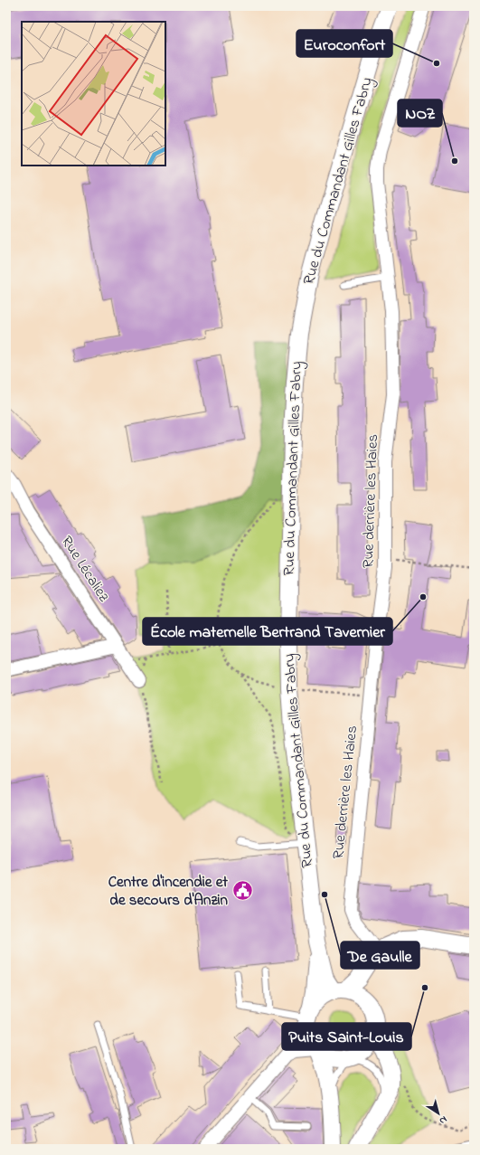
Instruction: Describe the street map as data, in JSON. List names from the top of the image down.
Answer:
{
  "streets": {
    "street": ["Rue du Commandant Gilles Fabry", "Rue derrière les Haies", "Rue Lécaliez"]
  },
  "places": {
    "other": [
      "Euroconfort",
      "NOZ",
      "École maternelle Bertrand Tavernier",
      "De Gaulle",
      "Puits Saint-Louis"
    ],
    "public building": ["Centre d'incendie et de secours d'Anzin"]
  },
  "north": "bottom right"
}
